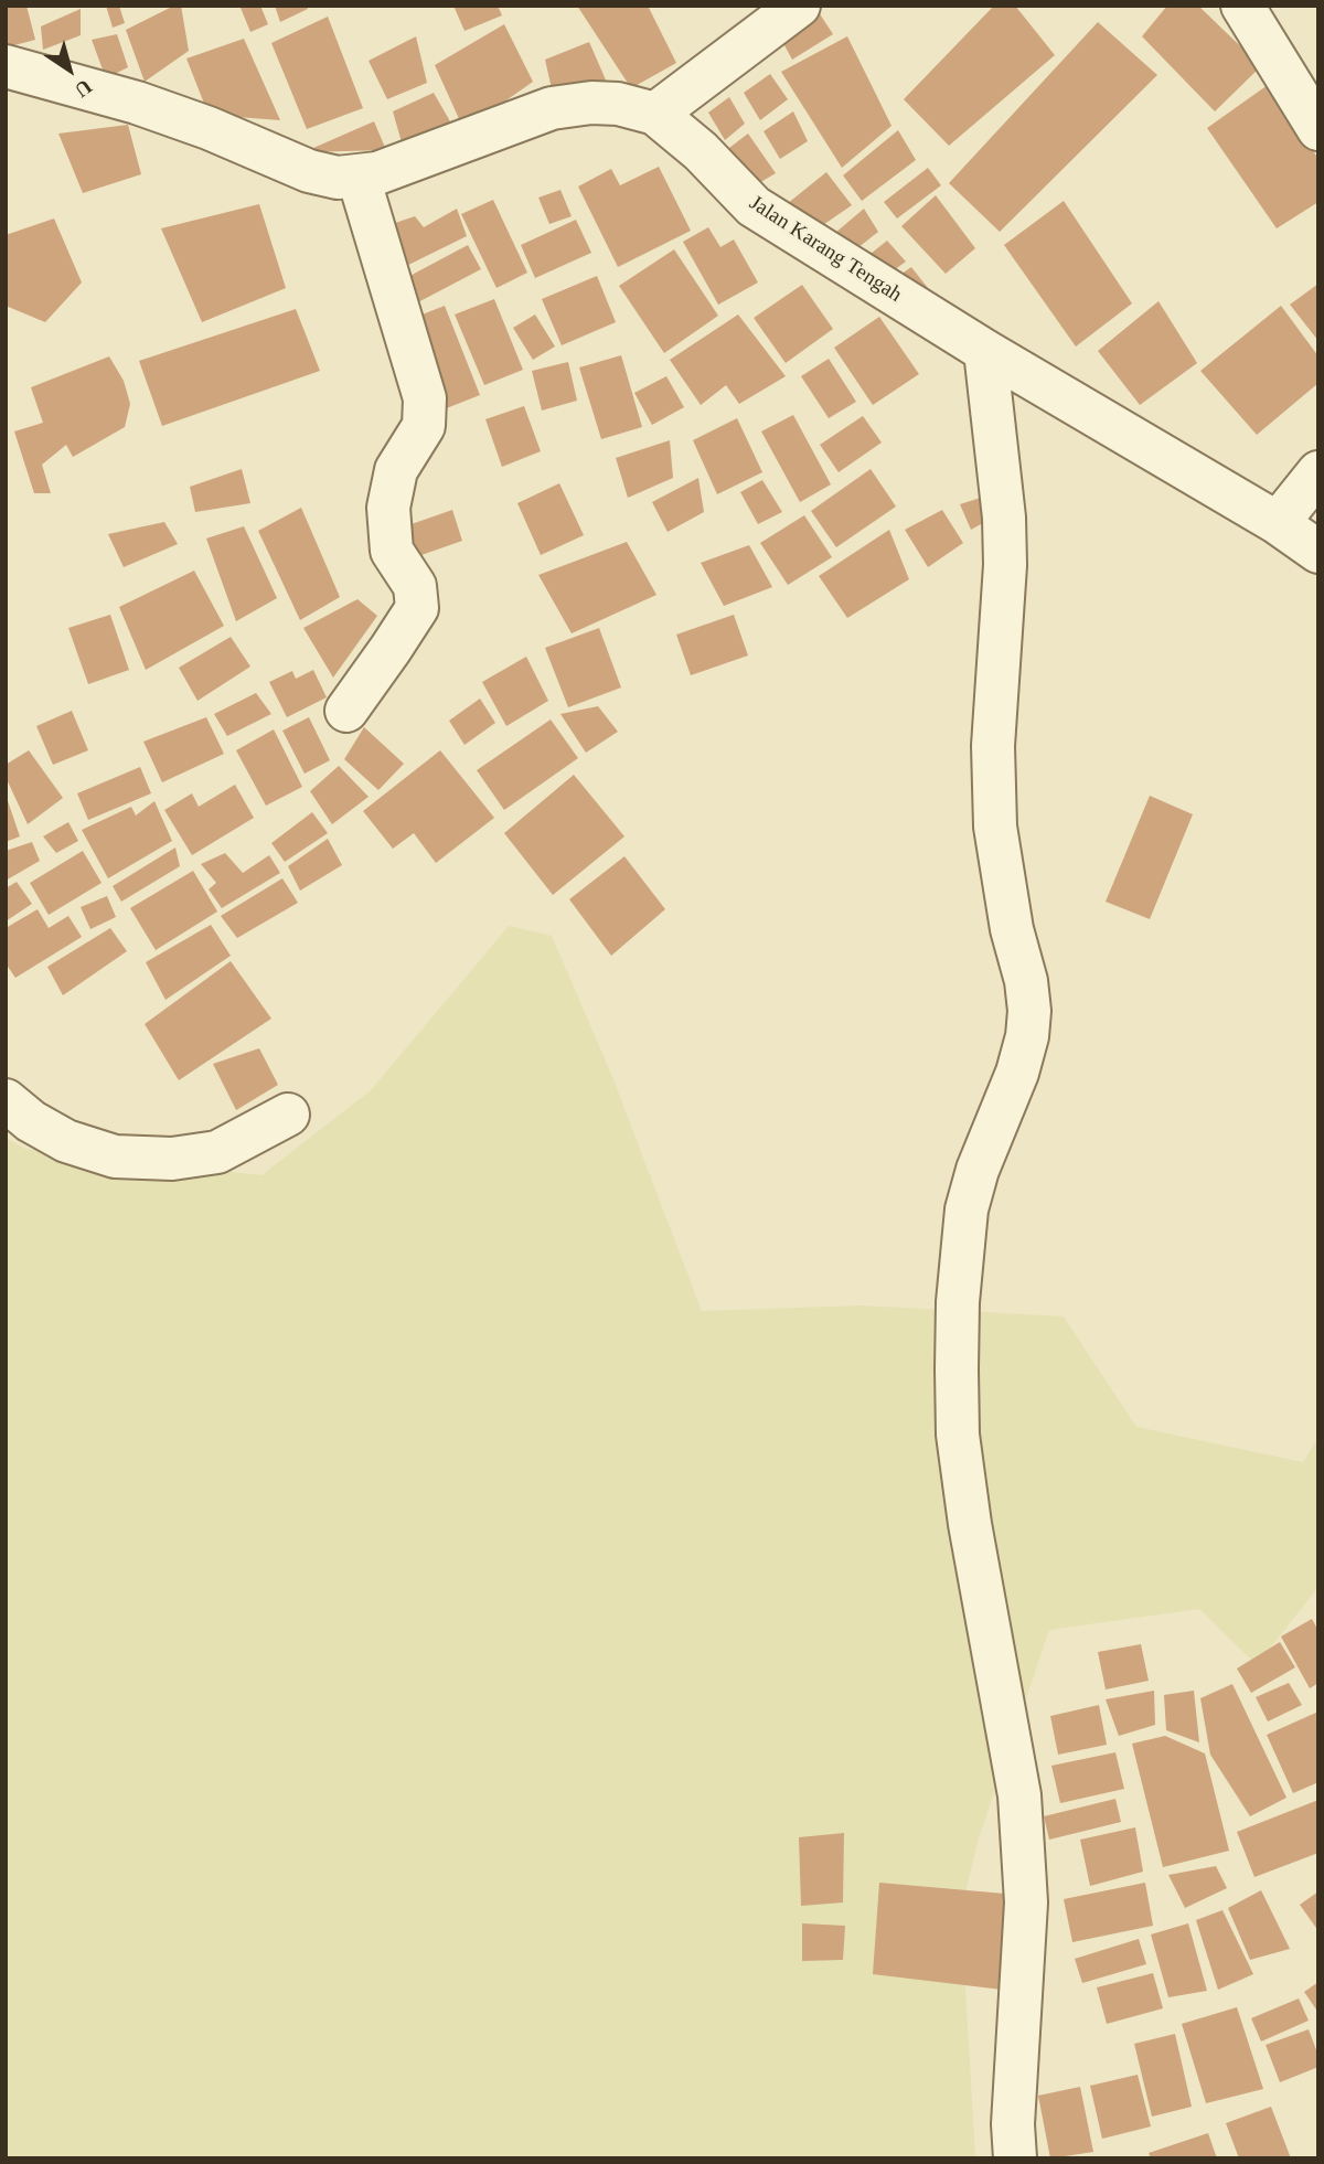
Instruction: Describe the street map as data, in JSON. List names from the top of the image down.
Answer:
{
  "streets": {
    "street": ["Jalan Karang Tengah"]
  },
  "north": "bottom right"
}
